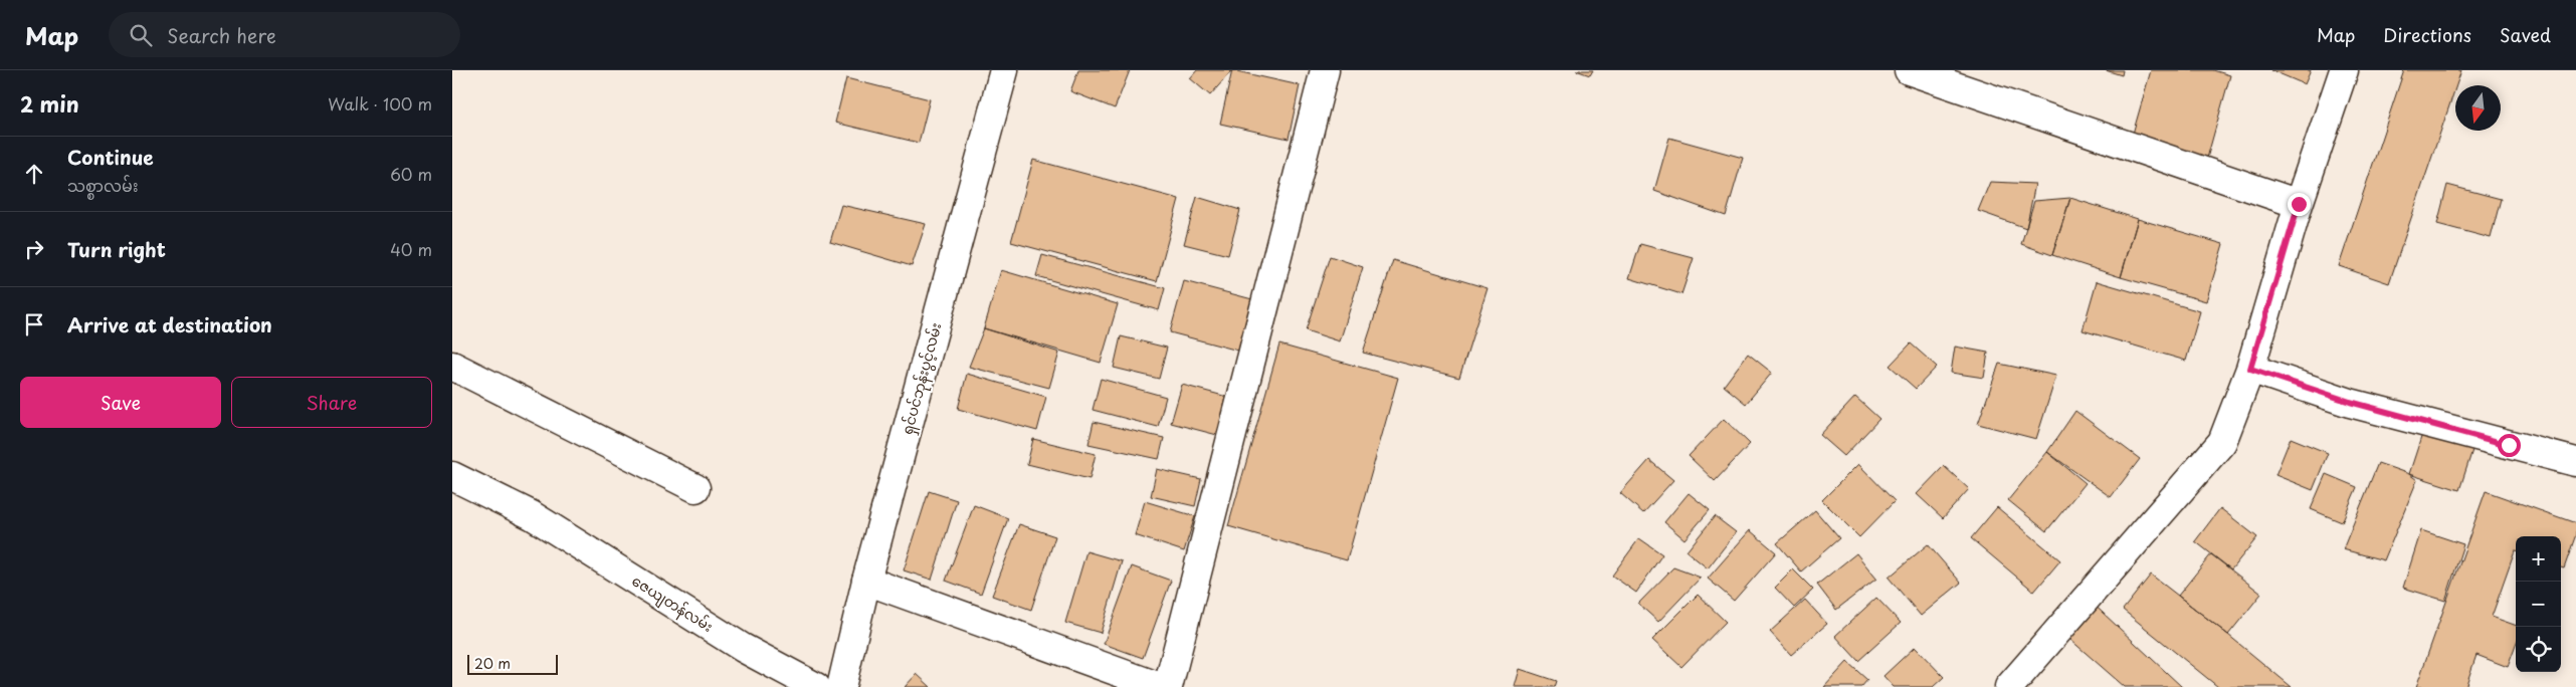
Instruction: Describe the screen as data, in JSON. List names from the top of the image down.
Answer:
{
  "streets": {
    "street": ["ရှင်ပင်ဘုန်းပွင့်လမ်း", "ဇေယျတန်လမ်း"]
  },
  "scale_bar": "20 m",
  "north": "bottom",
  "page": {
    "header": "Map",
    "search": "Search here",
    "nav": ["Map", "Directions", "Saved"],
    "heading": ["2 min", "Walk · 100 m"],
    "list": [
      ["Continue", "သစ္စာလမ်း", "60 m"],
      ["Turn right", "40 m"],
      "Arrive at destination"
    ],
    "buttons": ["Save", "Share"],
    "map_buttons": ["+", "−"],
    "scale": "20 m"
  }
}
